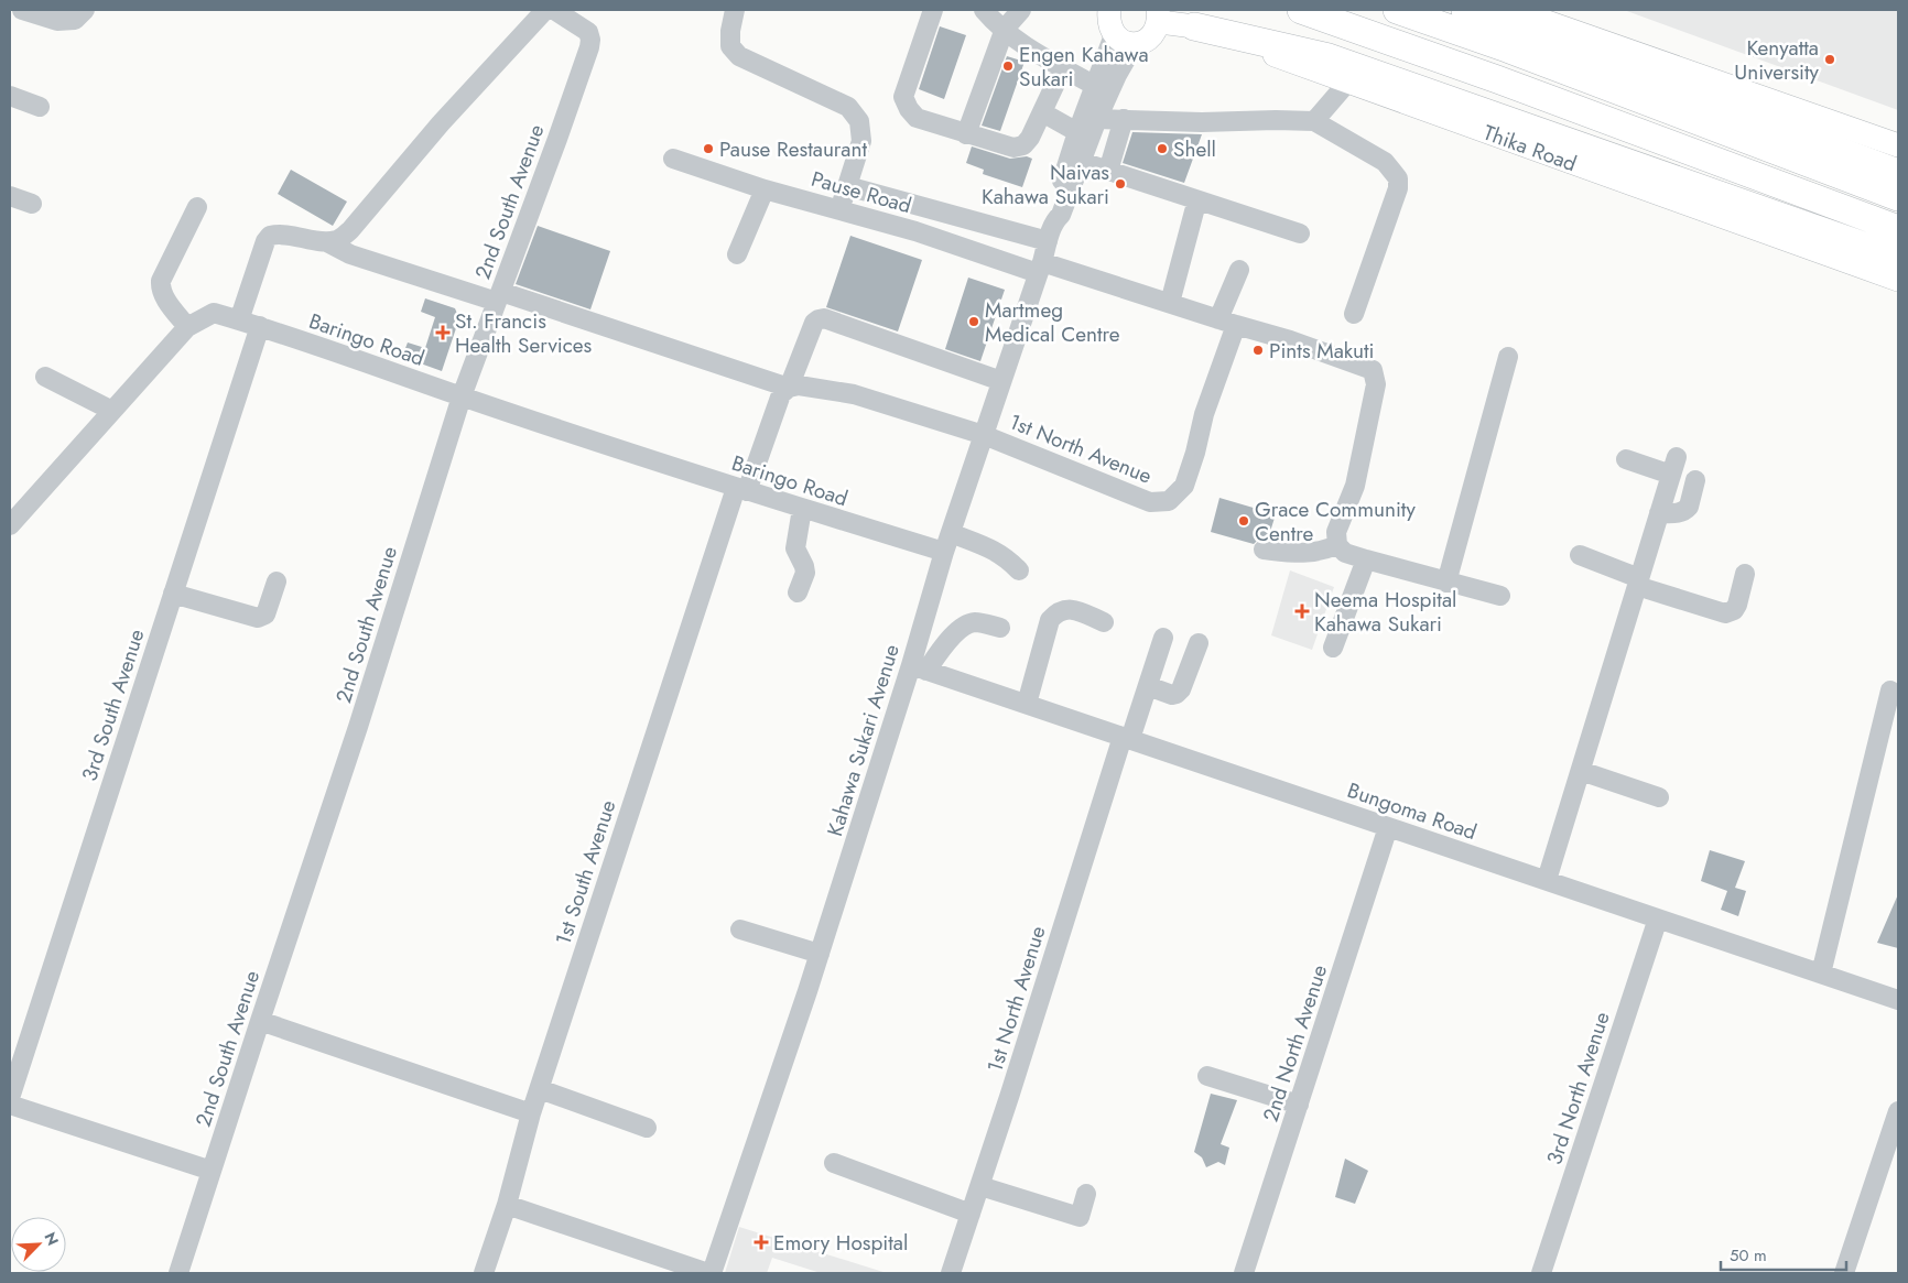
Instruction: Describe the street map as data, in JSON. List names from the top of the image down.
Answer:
{
  "streets": {
    "main road": ["Thika Road"],
    "street": [
      "Pause Road",
      "2nd South Avenue",
      "Baringo Road",
      "1st North Avenue",
      "3rd South Avenue",
      "Kahawa Sukari Avenue",
      "Bungoma Road",
      "1st South Avenue",
      "2nd North Avenue",
      "3rd North Avenue"
    ]
  },
  "crossings": [
    ["Pause Road", "1st North Avenue"],
    ["Pause Road", "Kahawa Sukari Avenue"],
    ["2nd South Avenue", "Baringo Road"],
    ["2nd South Avenue", "1st North Avenue"],
    ["Baringo Road", "1st North Avenue"],
    ["Baringo Road", "3rd South Avenue"],
    ["Baringo Road", "Kahawa Sukari Avenue"],
    ["Baringo Road", "1st South Avenue"],
    ["1st North Avenue", "Kahawa Sukari Avenue"],
    ["1st North Avenue", "Bungoma Road"],
    ["1st North Avenue", "1st South Avenue"],
    ["Kahawa Sukari Avenue", "Bungoma Road"],
    ["Kahawa Sukari Avenue", "1st South Avenue"],
    ["Bungoma Road", "2nd North Avenue"],
    ["Bungoma Road", "3rd North Avenue"]
  ],
  "places": {
    "other": [
      "Kenyatta University",
      "Engen Kahawa Sukari",
      "Pause Restaurant",
      "Shell",
      "Naivas Kahawa Sukari",
      "Martmeg Medical Centre",
      "Pints Makuti",
      "Grace Community Centre"
    ],
    "health": ["St. Francis Health Services", "Neema Hospital Kahawa Sukari", "Emory Hospital"]
  },
  "scale_bar": "50 m",
  "north": "top right"
}
